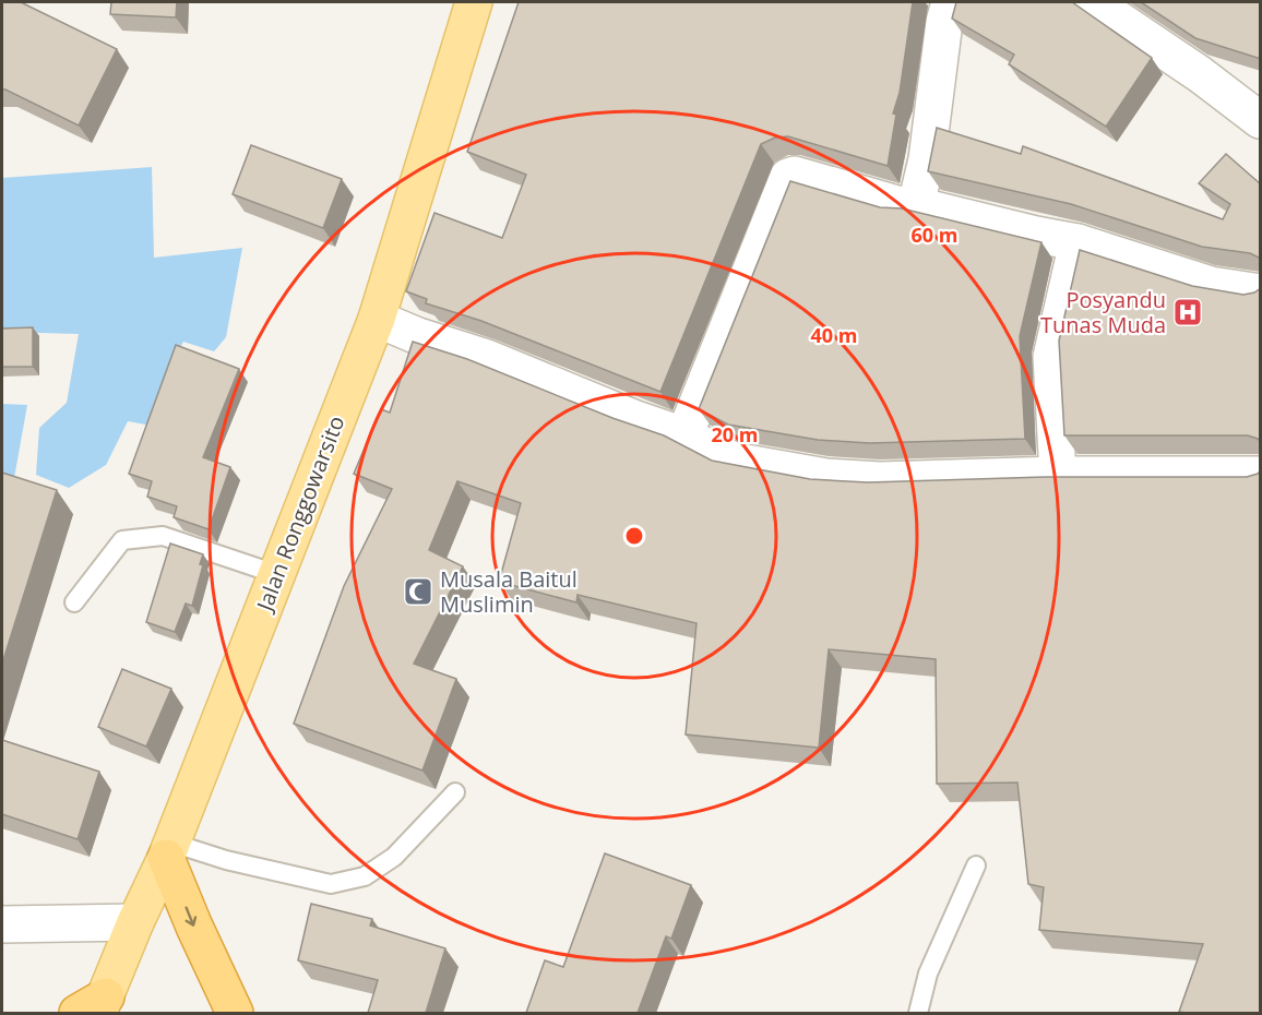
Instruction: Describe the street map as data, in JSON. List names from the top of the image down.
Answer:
{
  "streets": {
    "main road": ["Jalan Ronggowarsito"]
  },
  "places": {
    "hospital": ["Posyandu Tunas Muda"],
    "mosque": ["Musala Baitul Muslimin"]
  },
  "rings": ["60 m", "40 m", "20 m"]
}
